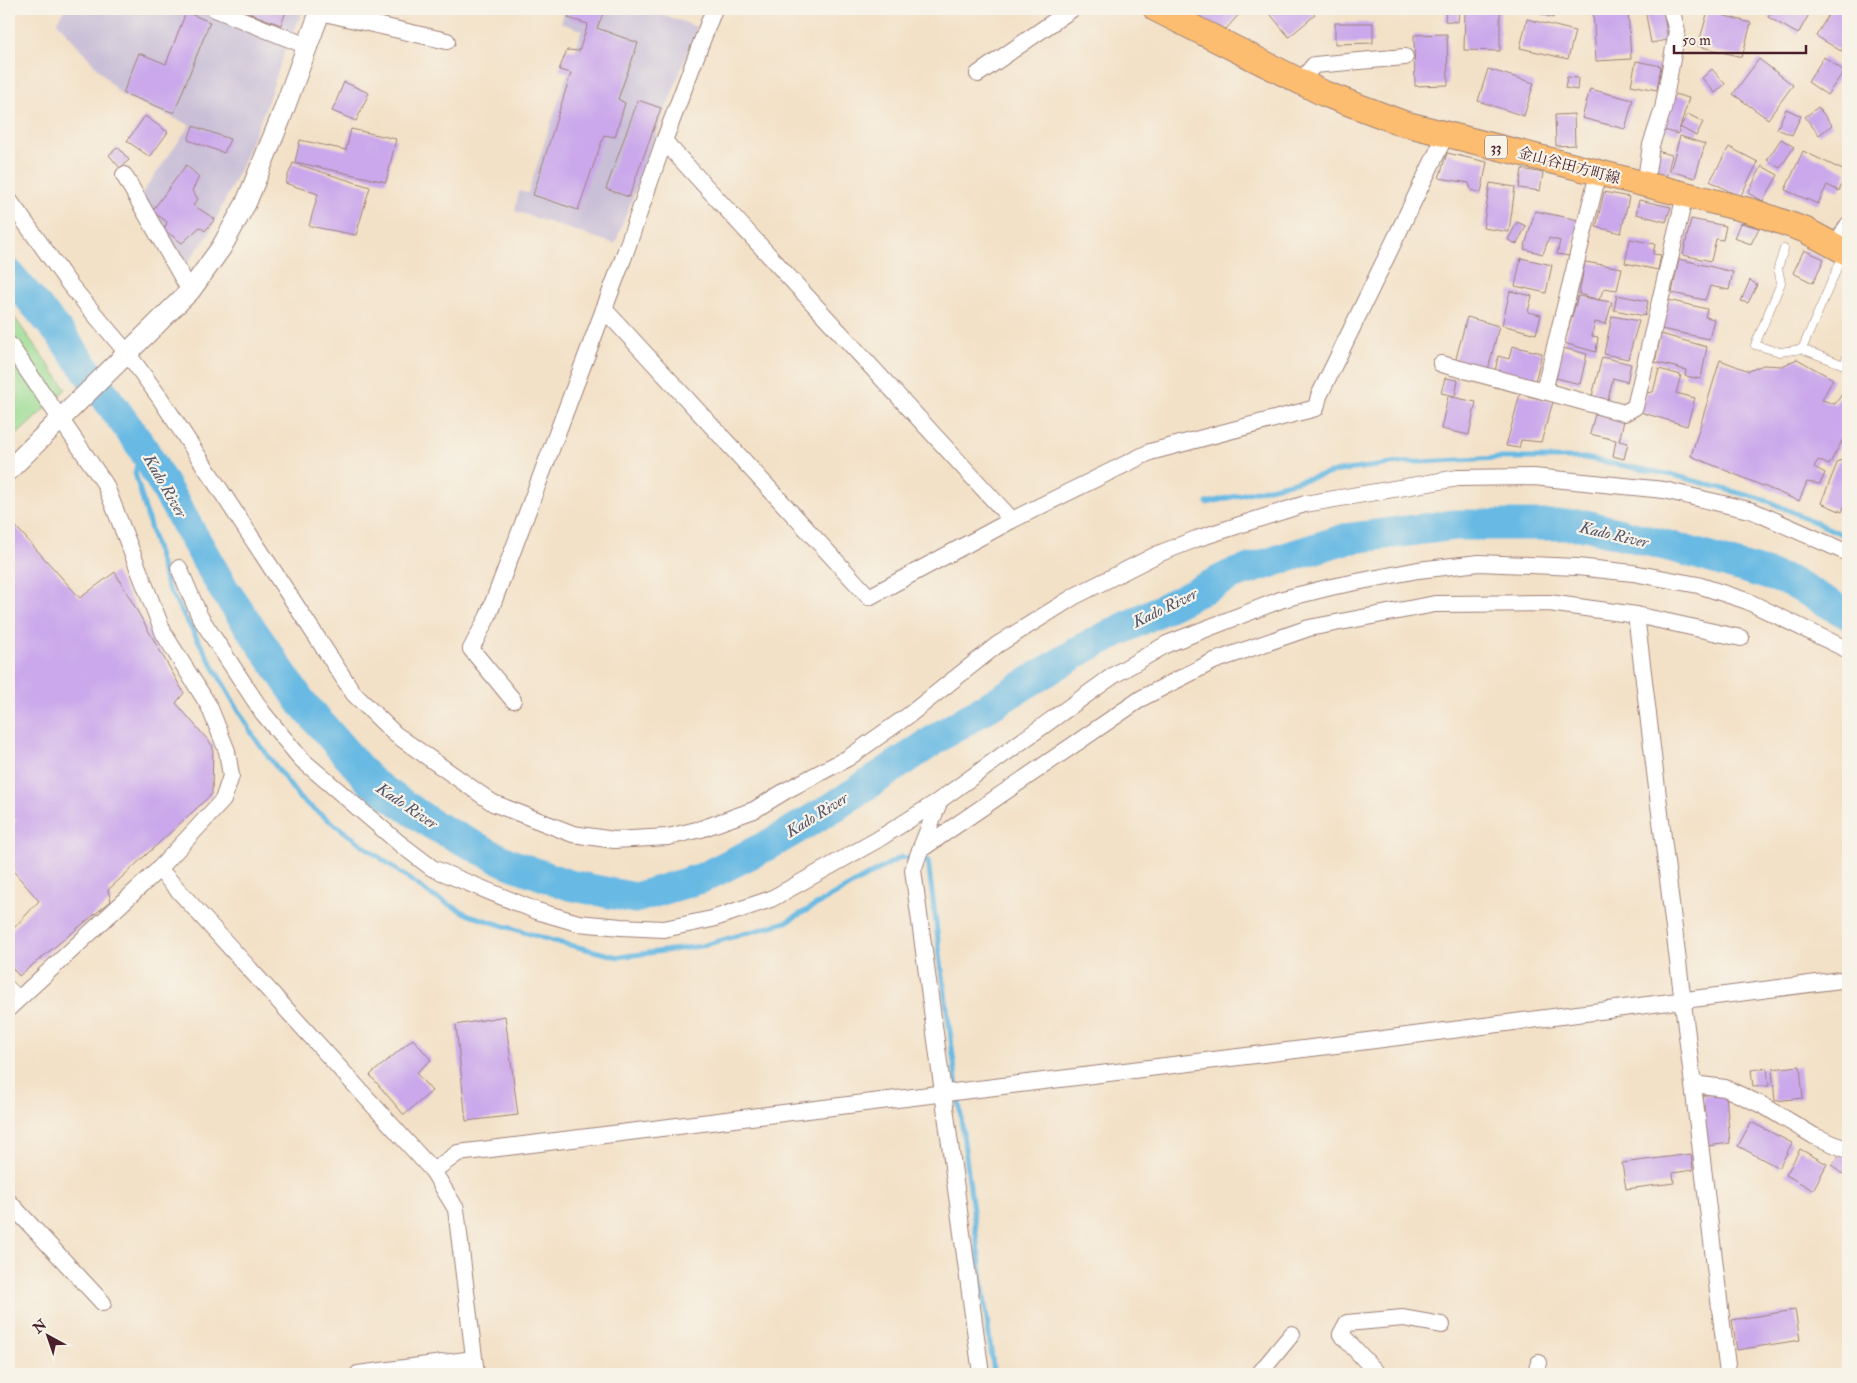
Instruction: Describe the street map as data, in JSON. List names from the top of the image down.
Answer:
{
  "streets": {
    "main road": ["33", "金山谷田方町線"]
  },
  "water": ["Kado River"],
  "scale_bar": "50 m",
  "north": "top left"
}
